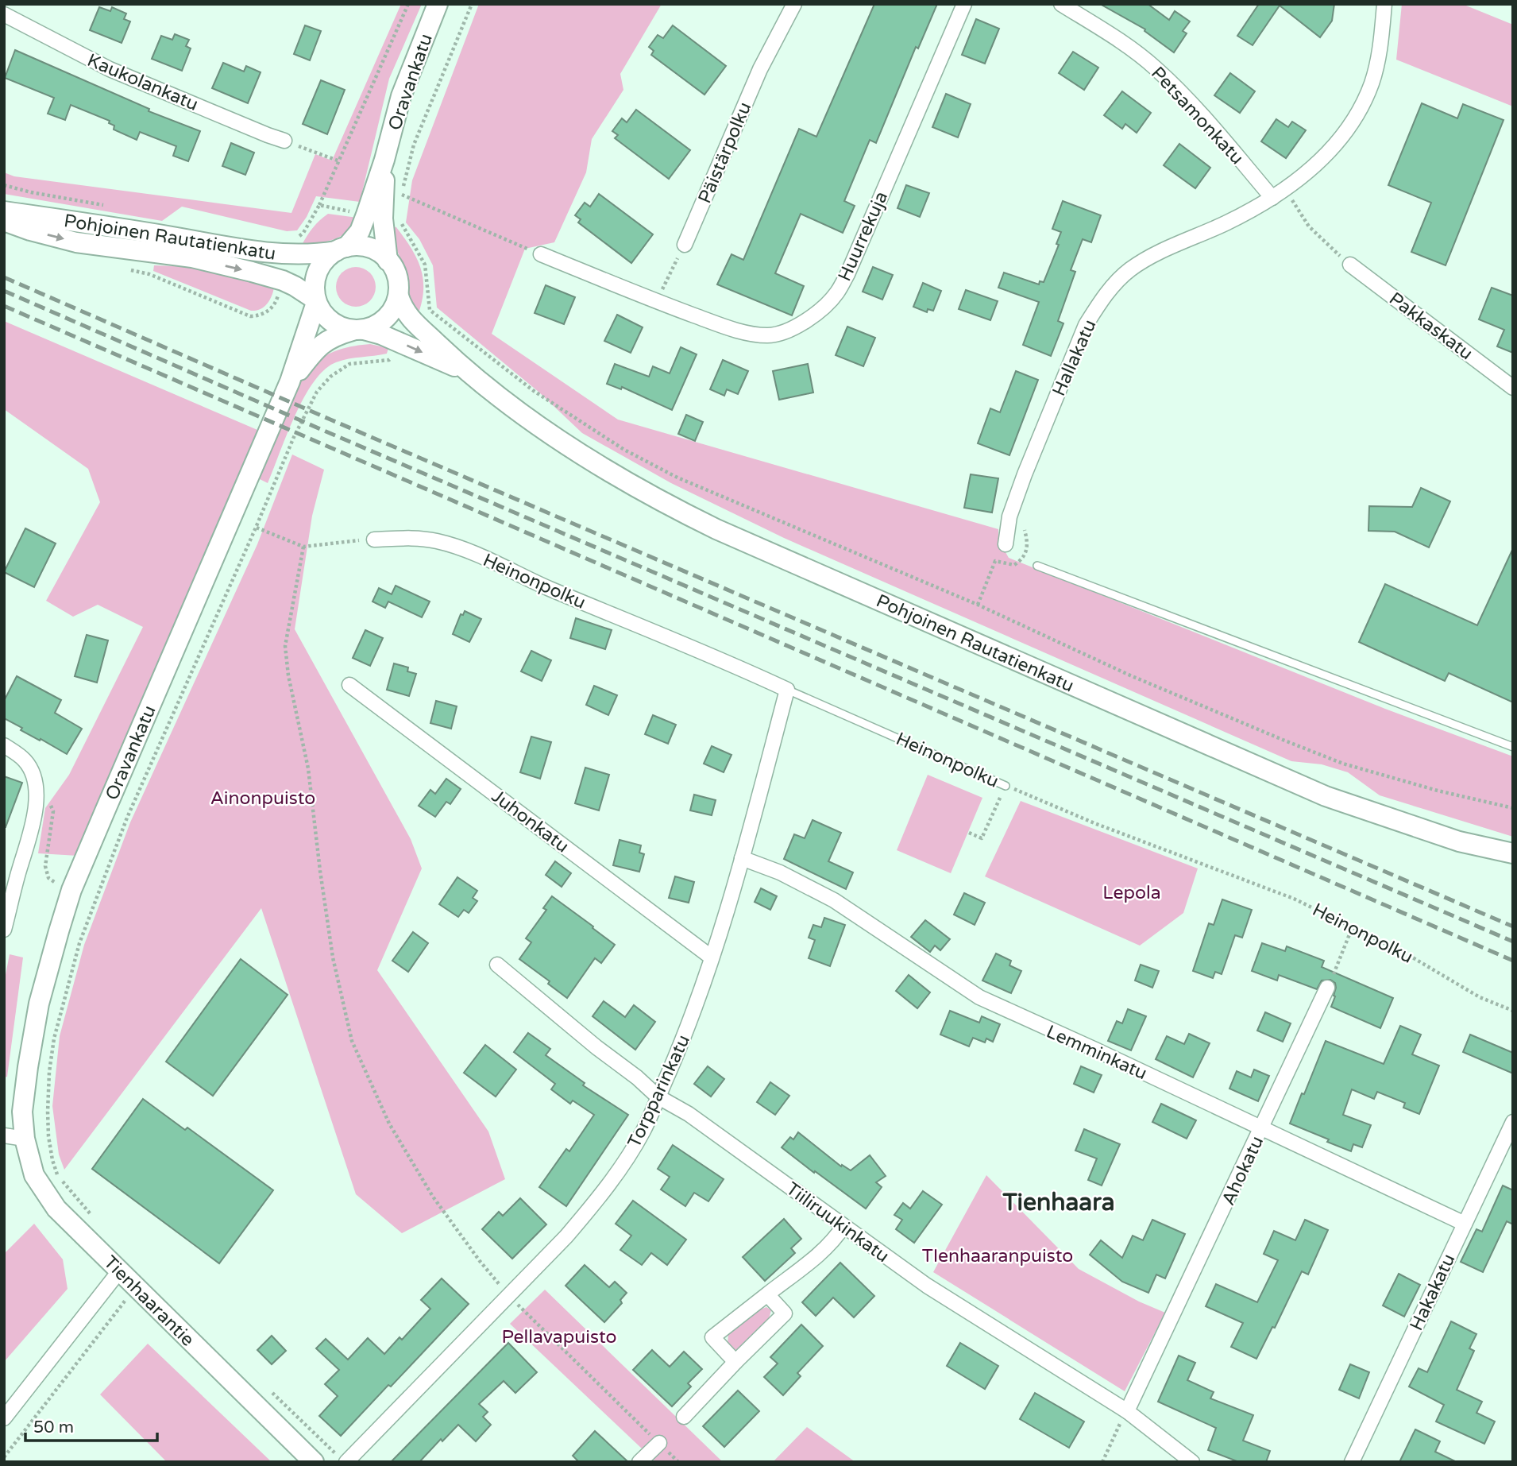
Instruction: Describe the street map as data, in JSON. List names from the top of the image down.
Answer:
{
  "streets": {
    "street": [
      "Kaukolankatu",
      "Oravankatu",
      "Petsamonkatu",
      "Päistärpolku",
      "Huurrekuja",
      "Pohjoinen Rautatienkatu",
      "Pakkaskatu",
      "Hallakatu",
      "Heinonpolku",
      "Juhonkatu",
      "Lemminkatu",
      "Torpparinkatu",
      "Ahokatu",
      "Tiiliruukinkatu",
      "Hakakatu",
      "Tienhaarantie"
    ]
  },
  "crossings": [
    ["Oravankatu", "Pohjoinen Rautatienkatu"],
    ["Oravankatu", "Tienhaarantie"],
    ["Petsamonkatu", "Hallakatu"],
    ["Heinonpolku", "Torpparinkatu"],
    ["Juhonkatu", "Torpparinkatu"],
    ["Lemminkatu", "Torpparinkatu"],
    ["Lemminkatu", "Ahokatu"],
    ["Lemminkatu", "Hakakatu"],
    ["Torpparinkatu", "Tiiliruukinkatu"],
    ["Ahokatu", "Tiiliruukinkatu"]
  ],
  "districts": ["Tienhaara"],
  "parks": [
    "Ainonpuisto",
    "Lepola",
    "TIenhaaranpuisto",
    "Pellavapuisto"
  ],
  "scale_bar": "50 m"
}
